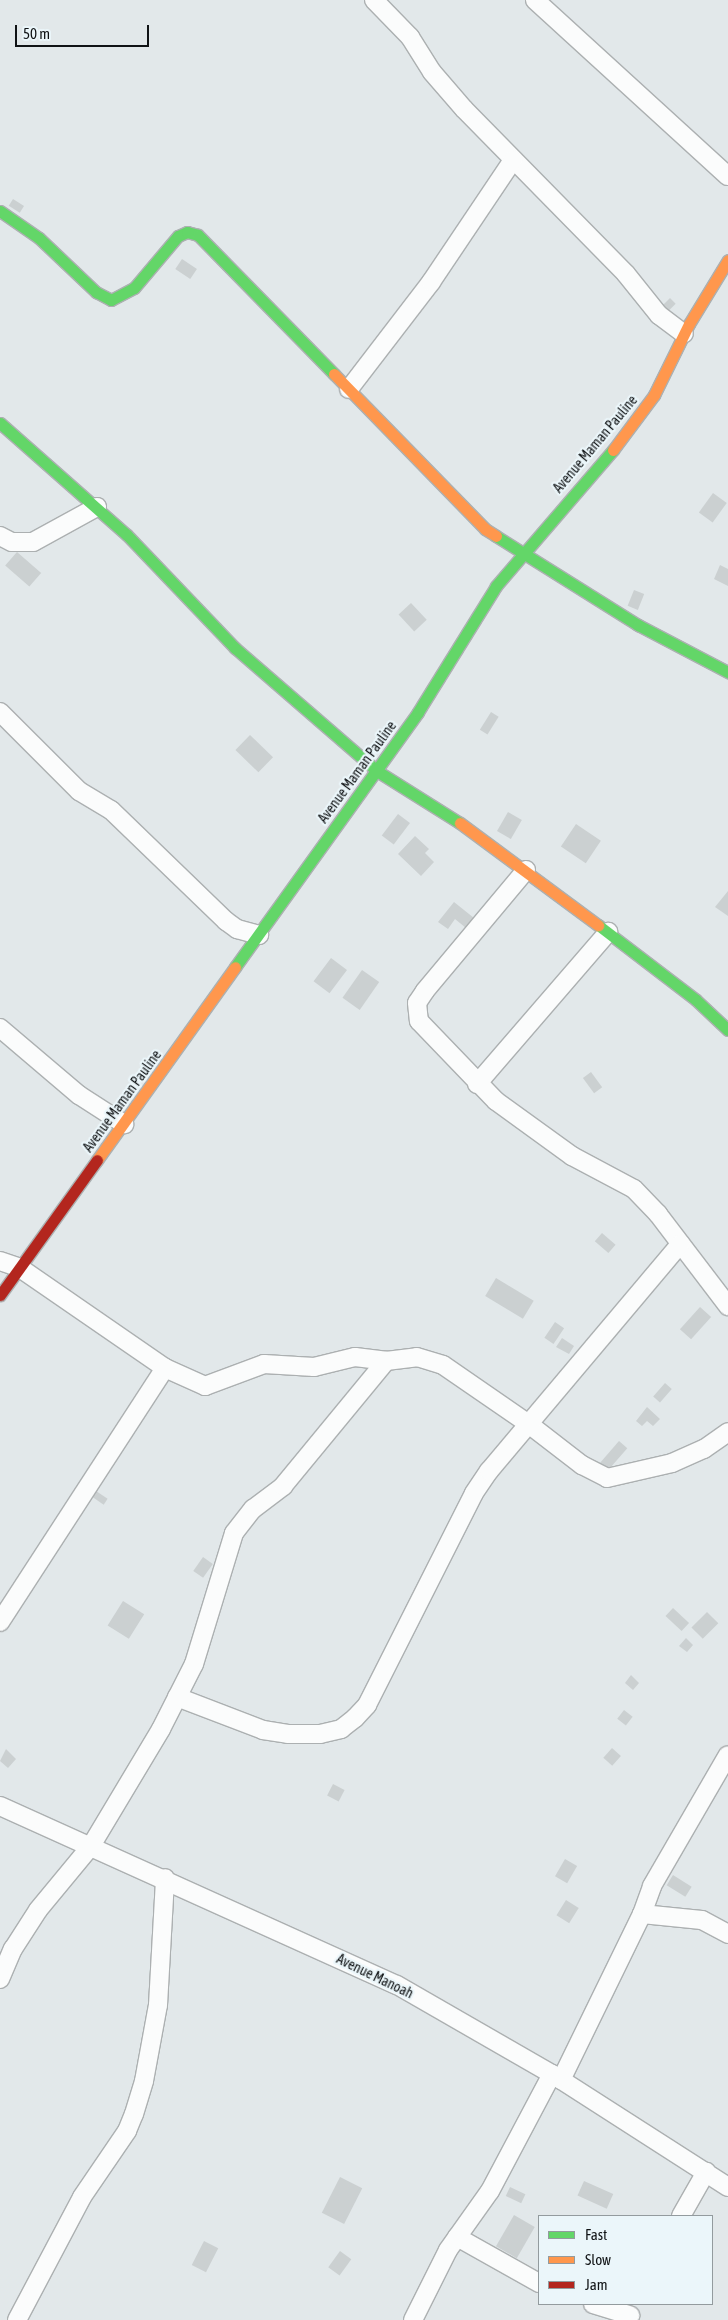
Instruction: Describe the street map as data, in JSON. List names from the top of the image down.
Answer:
{
  "streets": {
    "street": ["Avenue Maman Pauline", "Avenue Manoah"]
  },
  "legend": ["Fast", "Slow", "Jam"],
  "scale_bar": "50 m"
}
